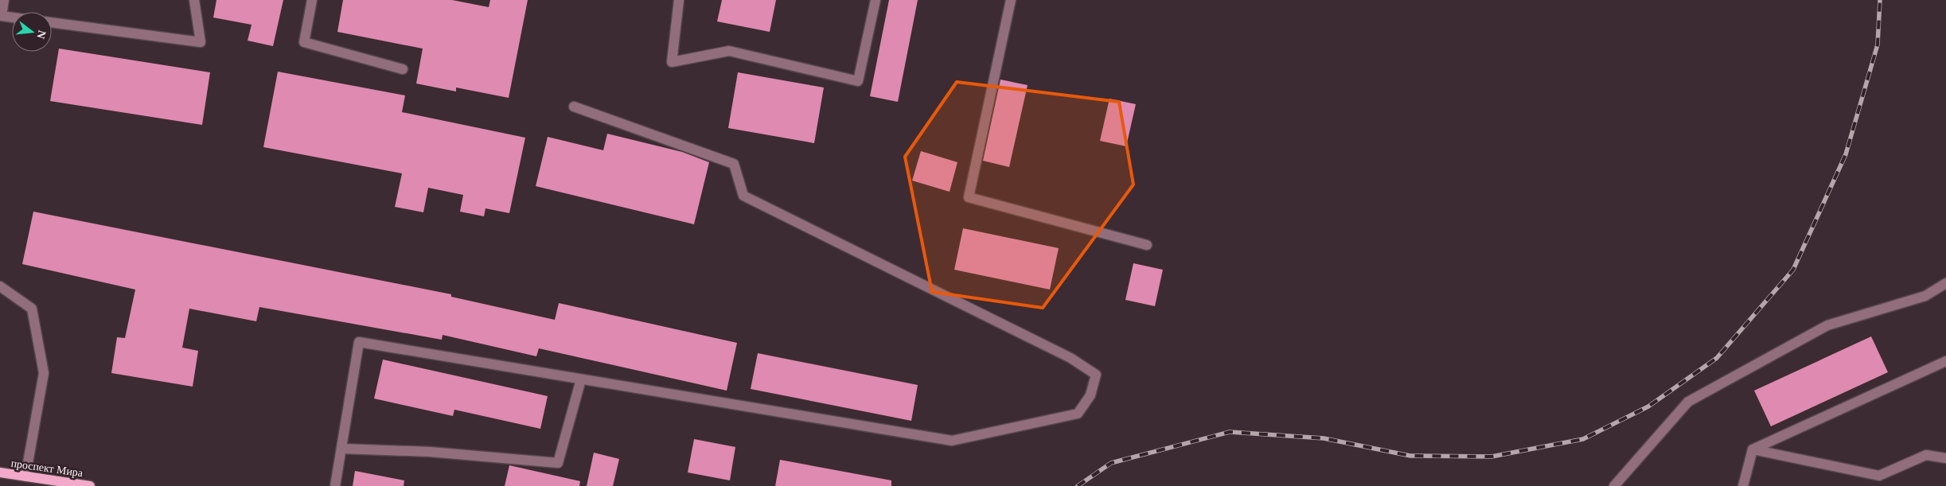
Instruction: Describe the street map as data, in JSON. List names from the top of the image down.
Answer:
{
  "streets": {
    "main road": ["проспект Мира"]
  },
  "north": "right"
}
